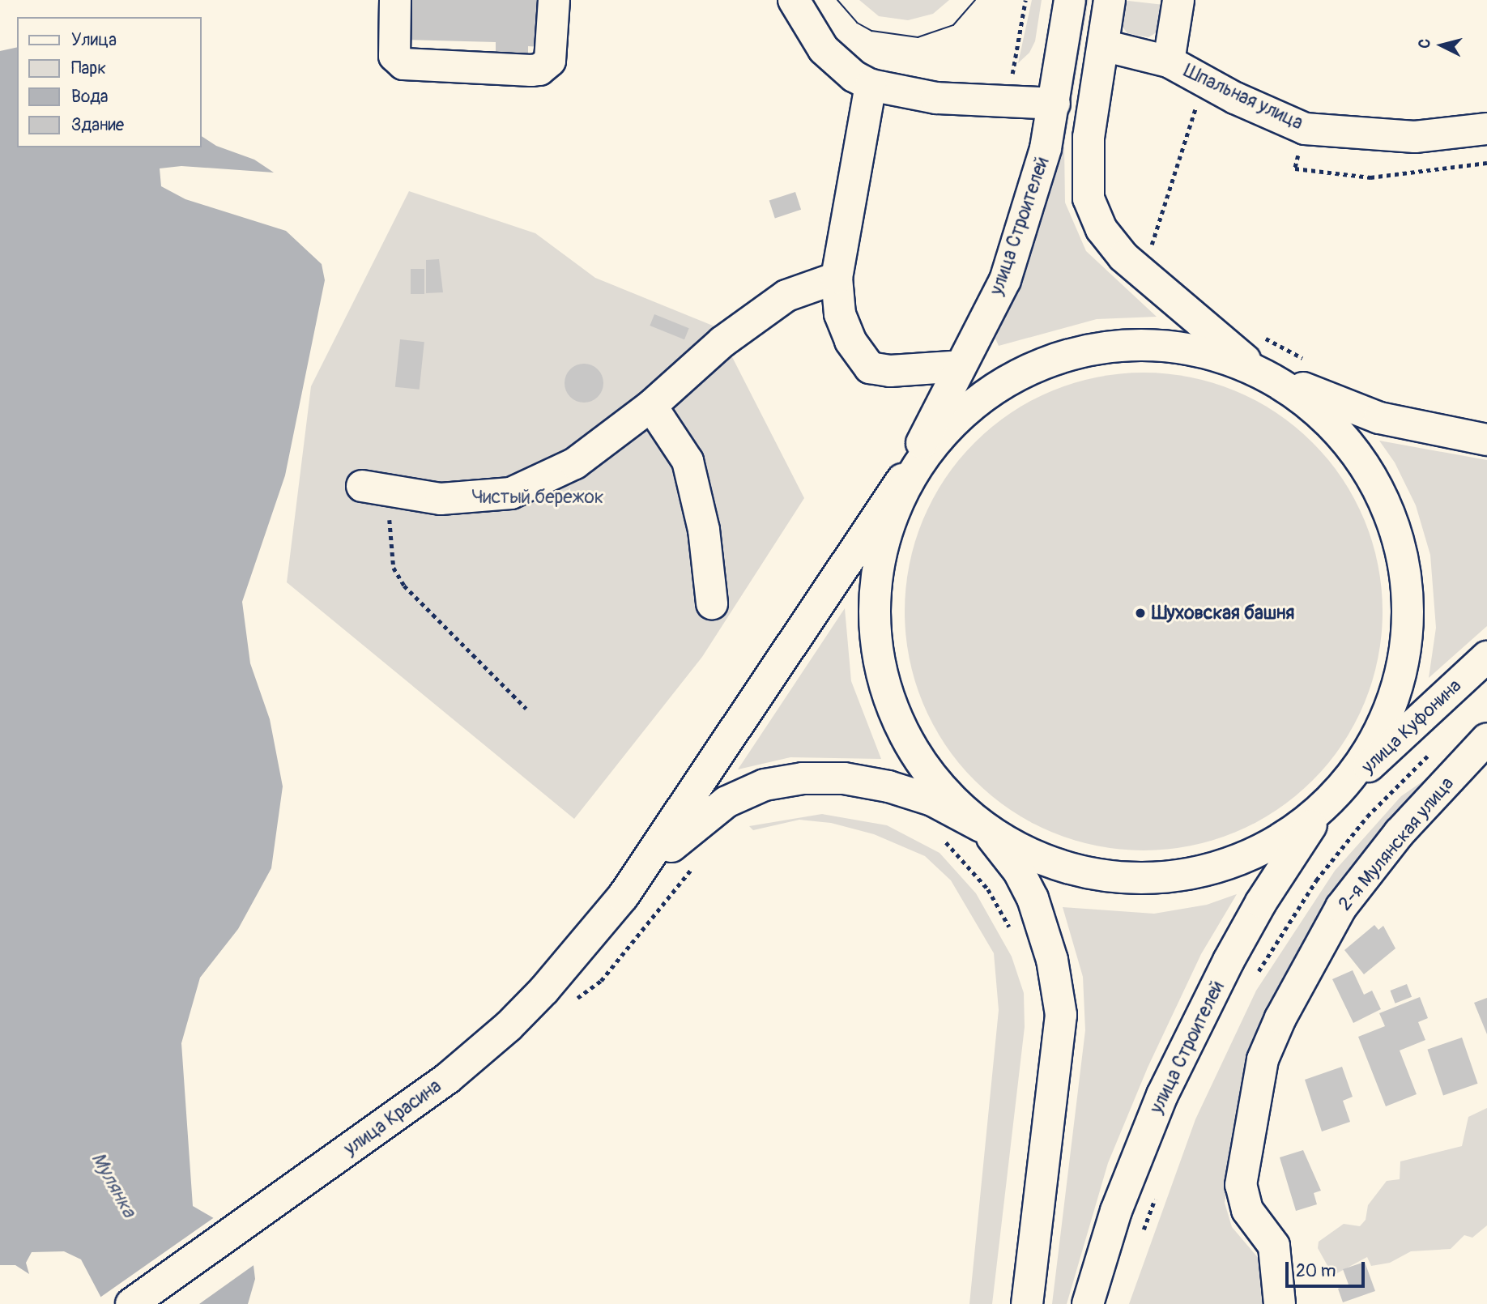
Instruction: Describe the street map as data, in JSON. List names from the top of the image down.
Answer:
{
  "streets": {
    "main road": [
      "Шпальная улица",
      "улица Строителей",
      "улица Куфонина",
      "2-я Мулянская улица",
      "улица Красина"
    ]
  },
  "crossings": [
    ["улица Строителей", "улица Куфонина"]
  ],
  "water": ["Мулянка"],
  "parks": ["Чистый бережок"],
  "places": ["Шуховская башня"],
  "legend": [
    "Улица",
    "Парк",
    "Вода",
    "Здание"
  ],
  "scale_bar": "20 m",
  "north": "left"
}
